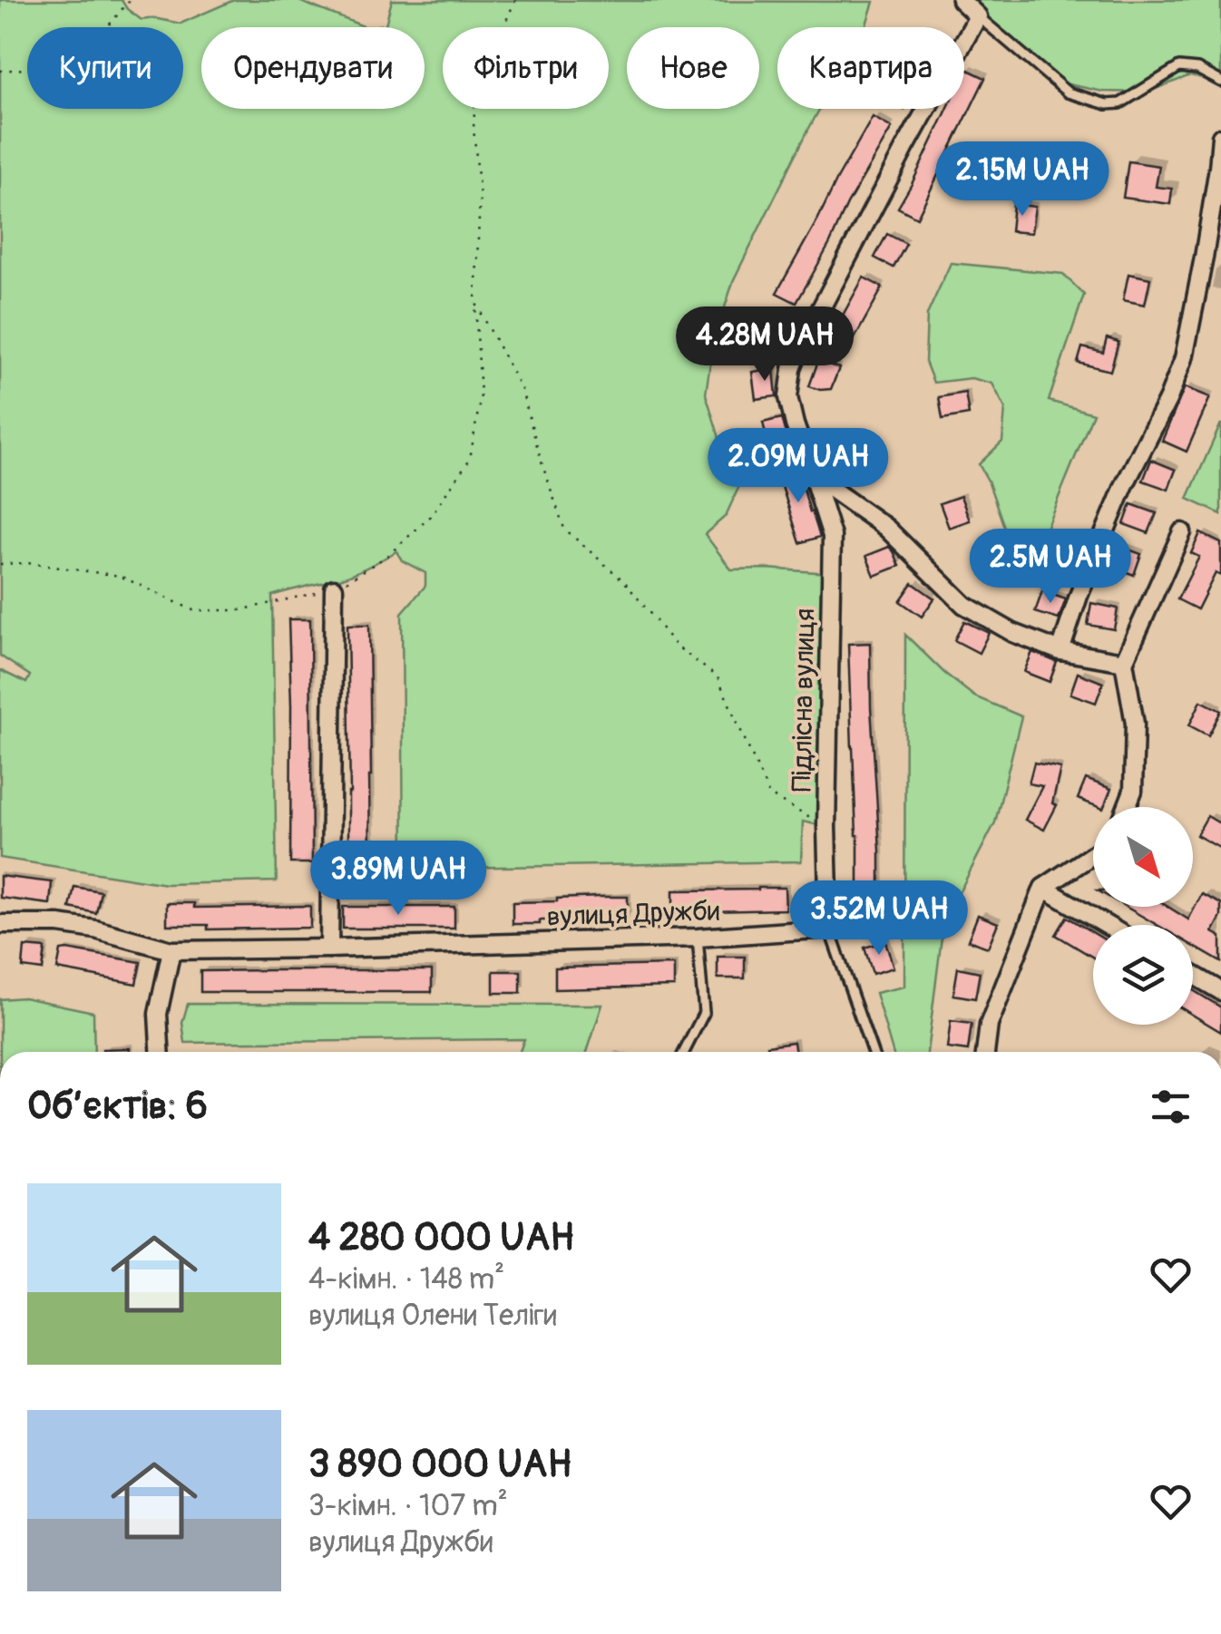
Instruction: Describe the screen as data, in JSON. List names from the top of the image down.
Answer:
{
  "streets": {
    "street": ["Підлісна вулиця", "вулиця Дружби"]
  },
  "crossings": [
    ["Підлісна вулиця", "вулиця Дружби"]
  ],
  "north": "bottom right",
  "page": {
    "chip": [
      "Купити",
      "Орендувати",
      "Фільтри",
      "Нове",
      "Квартира"
    ],
    "price": [
      "2.15M UAH",
      "4.28M UAH",
      "2.09M UAH",
      "2.5M UAH",
      "3.89M UAH",
      "3.52M UAH"
    ],
    "heading": "Об’єктів: 6",
    "list": [
      {
        "name": "4 280 000 UAH",
        "note": "4-кімн. · 148 m² · вулиця Олени Теліги"
      },
      {
        "name": "3 890 000 UAH",
        "note": "3-кімн. · 107 m² · вулиця Дружби"
      }
    ]
  }
}
